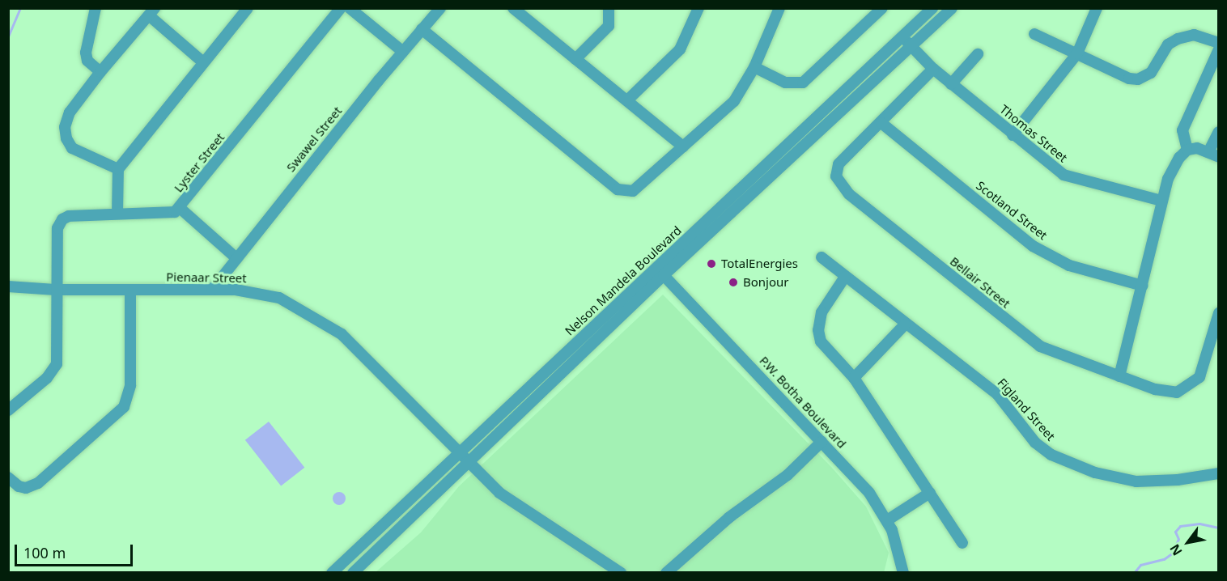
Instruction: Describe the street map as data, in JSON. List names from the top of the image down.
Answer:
{
  "streets": {
    "street": [
      "Thomas Street",
      "Swawel Street",
      "Lyster Street",
      "Scotland Street",
      "Pienaar Street",
      "Nelson Mandela Boulevard",
      "Bellair Street",
      "P.W. Botha Boulevard",
      "Figland Street"
    ]
  },
  "crossings": [
    ["Thomas Street", "Nelson Mandela Boulevard"],
    ["Thomas Street", "Bellair Street"],
    ["Swawel Street", "Pienaar Street"],
    ["Lyster Street", "Pienaar Street"],
    ["Scotland Street", "Bellair Street"],
    ["Pienaar Street", "Nelson Mandela Boulevard"],
    ["Nelson Mandela Boulevard", "P.W. Botha Boulevard"]
  ],
  "places": ["TotalEnergies", "Bonjour"],
  "scale_bar": "100 m",
  "north": "bottom left"
}
